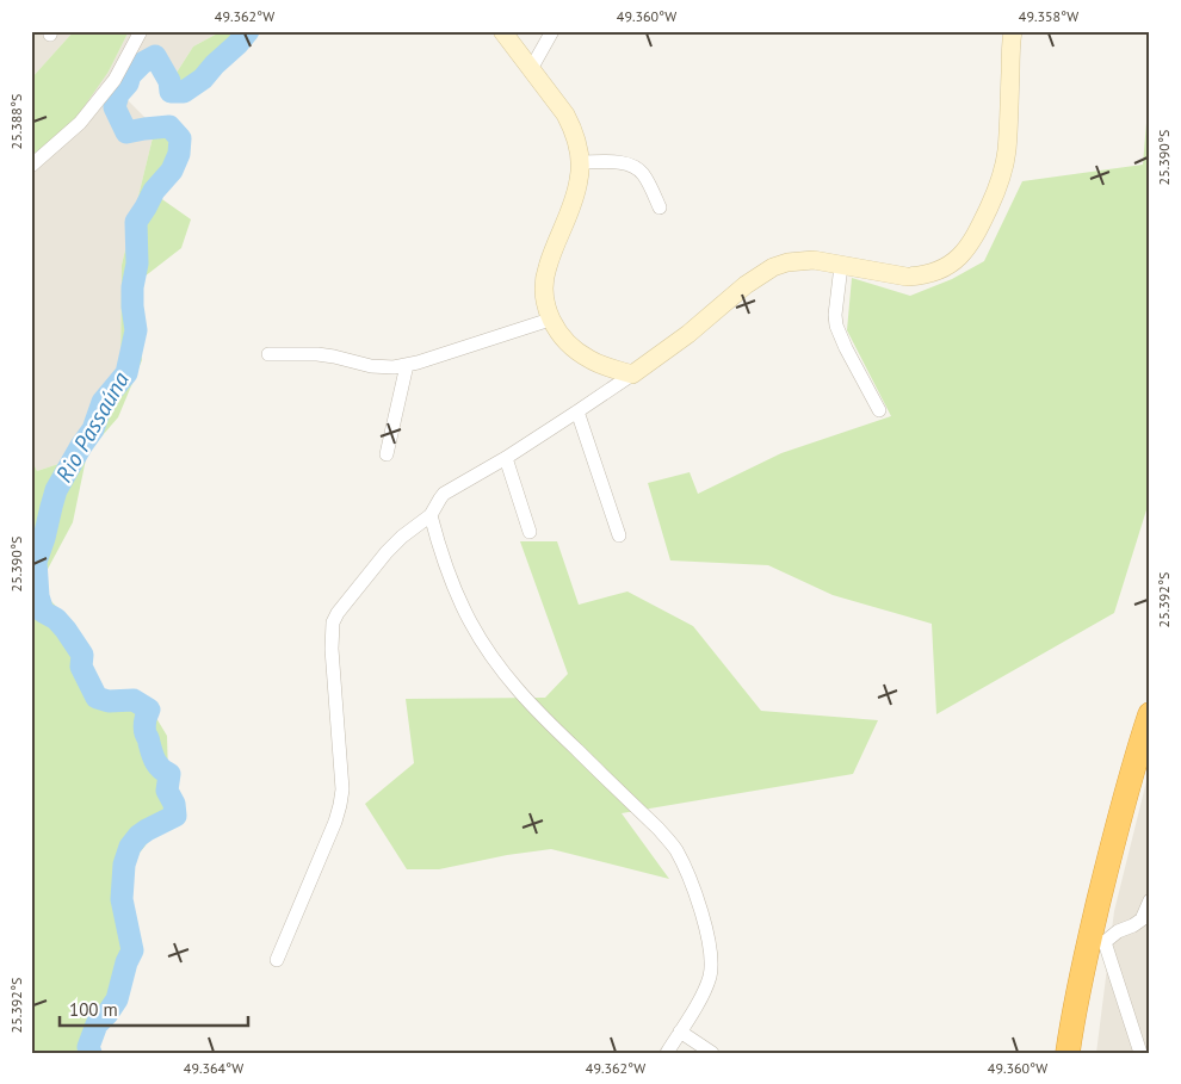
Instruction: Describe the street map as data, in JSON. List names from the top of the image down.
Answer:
{
  "water": ["Rio Passaúna"],
  "scale_bar": "100 m",
  "coordinates": [
    "49.362°W",
    "49.360°W",
    "49.358°W",
    "25.388°S",
    "25.390°S",
    "25.392°S",
    "49.364°W"
  ]
}
